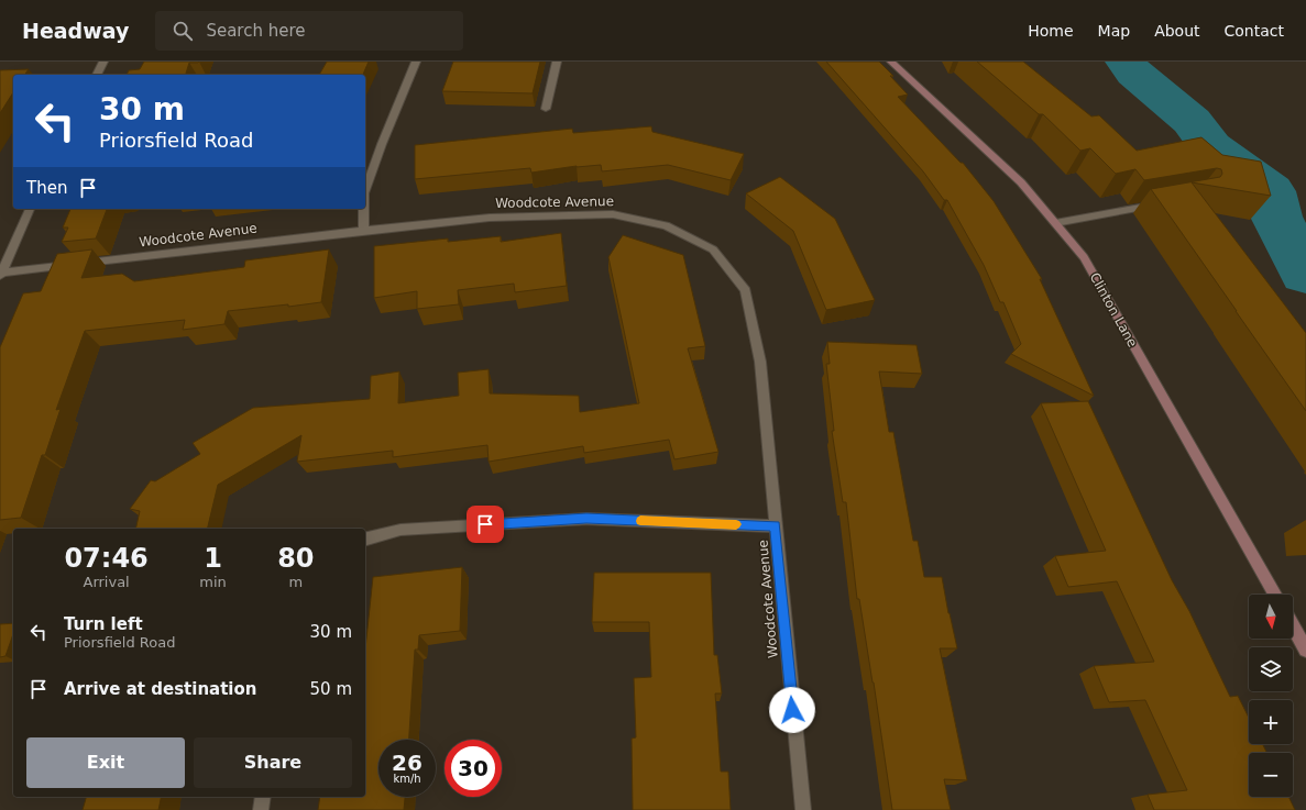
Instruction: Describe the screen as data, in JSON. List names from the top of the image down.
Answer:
{
  "streets": {
    "main road": ["Clinton Lane"],
    "street": ["Woodcote Avenue"]
  },
  "north": "bottom",
  "page": {
    "header": "Headway",
    "search": "Search here",
    "nav": [
      "Home",
      "Map",
      "About",
      "Contact"
    ],
    "turn": ["30 m", "Priorsfield Road"],
    "then": "Then",
    "eta": [
      "07:46",
      "Arrival",
      "1",
      "min",
      "80",
      "m"
    ],
    "map_buttons": ["+", "−"],
    "list": [
      {
        "name": "Turn left",
        "note": "Priorsfield Road",
        "value": "30 m"
      },
      {
        "name": "Arrive at destination",
        "value": "50 m"
      }
    ],
    "buttons": ["Exit", "Share"],
    "speed": "26 km/h",
    "limit": "30"
  }
}
